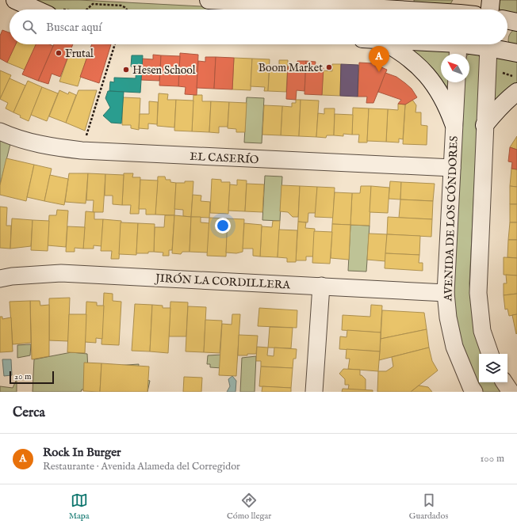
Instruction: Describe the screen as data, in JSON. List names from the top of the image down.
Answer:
{
  "streets": {
    "street": ["EL CASERÍO", "AVENIDA DE LOS CÓNDORES", "JIRÓN LA CORDILLERA"]
  },
  "crossings": [
    ["EL CASERÍO", "AVENIDA DE LOS CÓNDORES"],
    ["AVENIDA DE LOS CÓNDORES", "JIRÓN LA CORDILLERA"]
  ],
  "places": ["Frutal", "Boom Market", "Hesen School"],
  "scale_bar": "20 m",
  "north": "top left",
  "page": {
    "search": "Buscar aquí",
    "pins": "A",
    "scale": "20 m",
    "heading": "Cerca",
    "list": [
      {
        "mark": "A",
        "name": "Rock In Burger",
        "note": "Restaurante · Avenida Alameda del Corregidor",
        "value": "100 m"
      }
    ],
    "nav": ["Mapa", "Cómo llegar", "Guardados"]
  }
}
